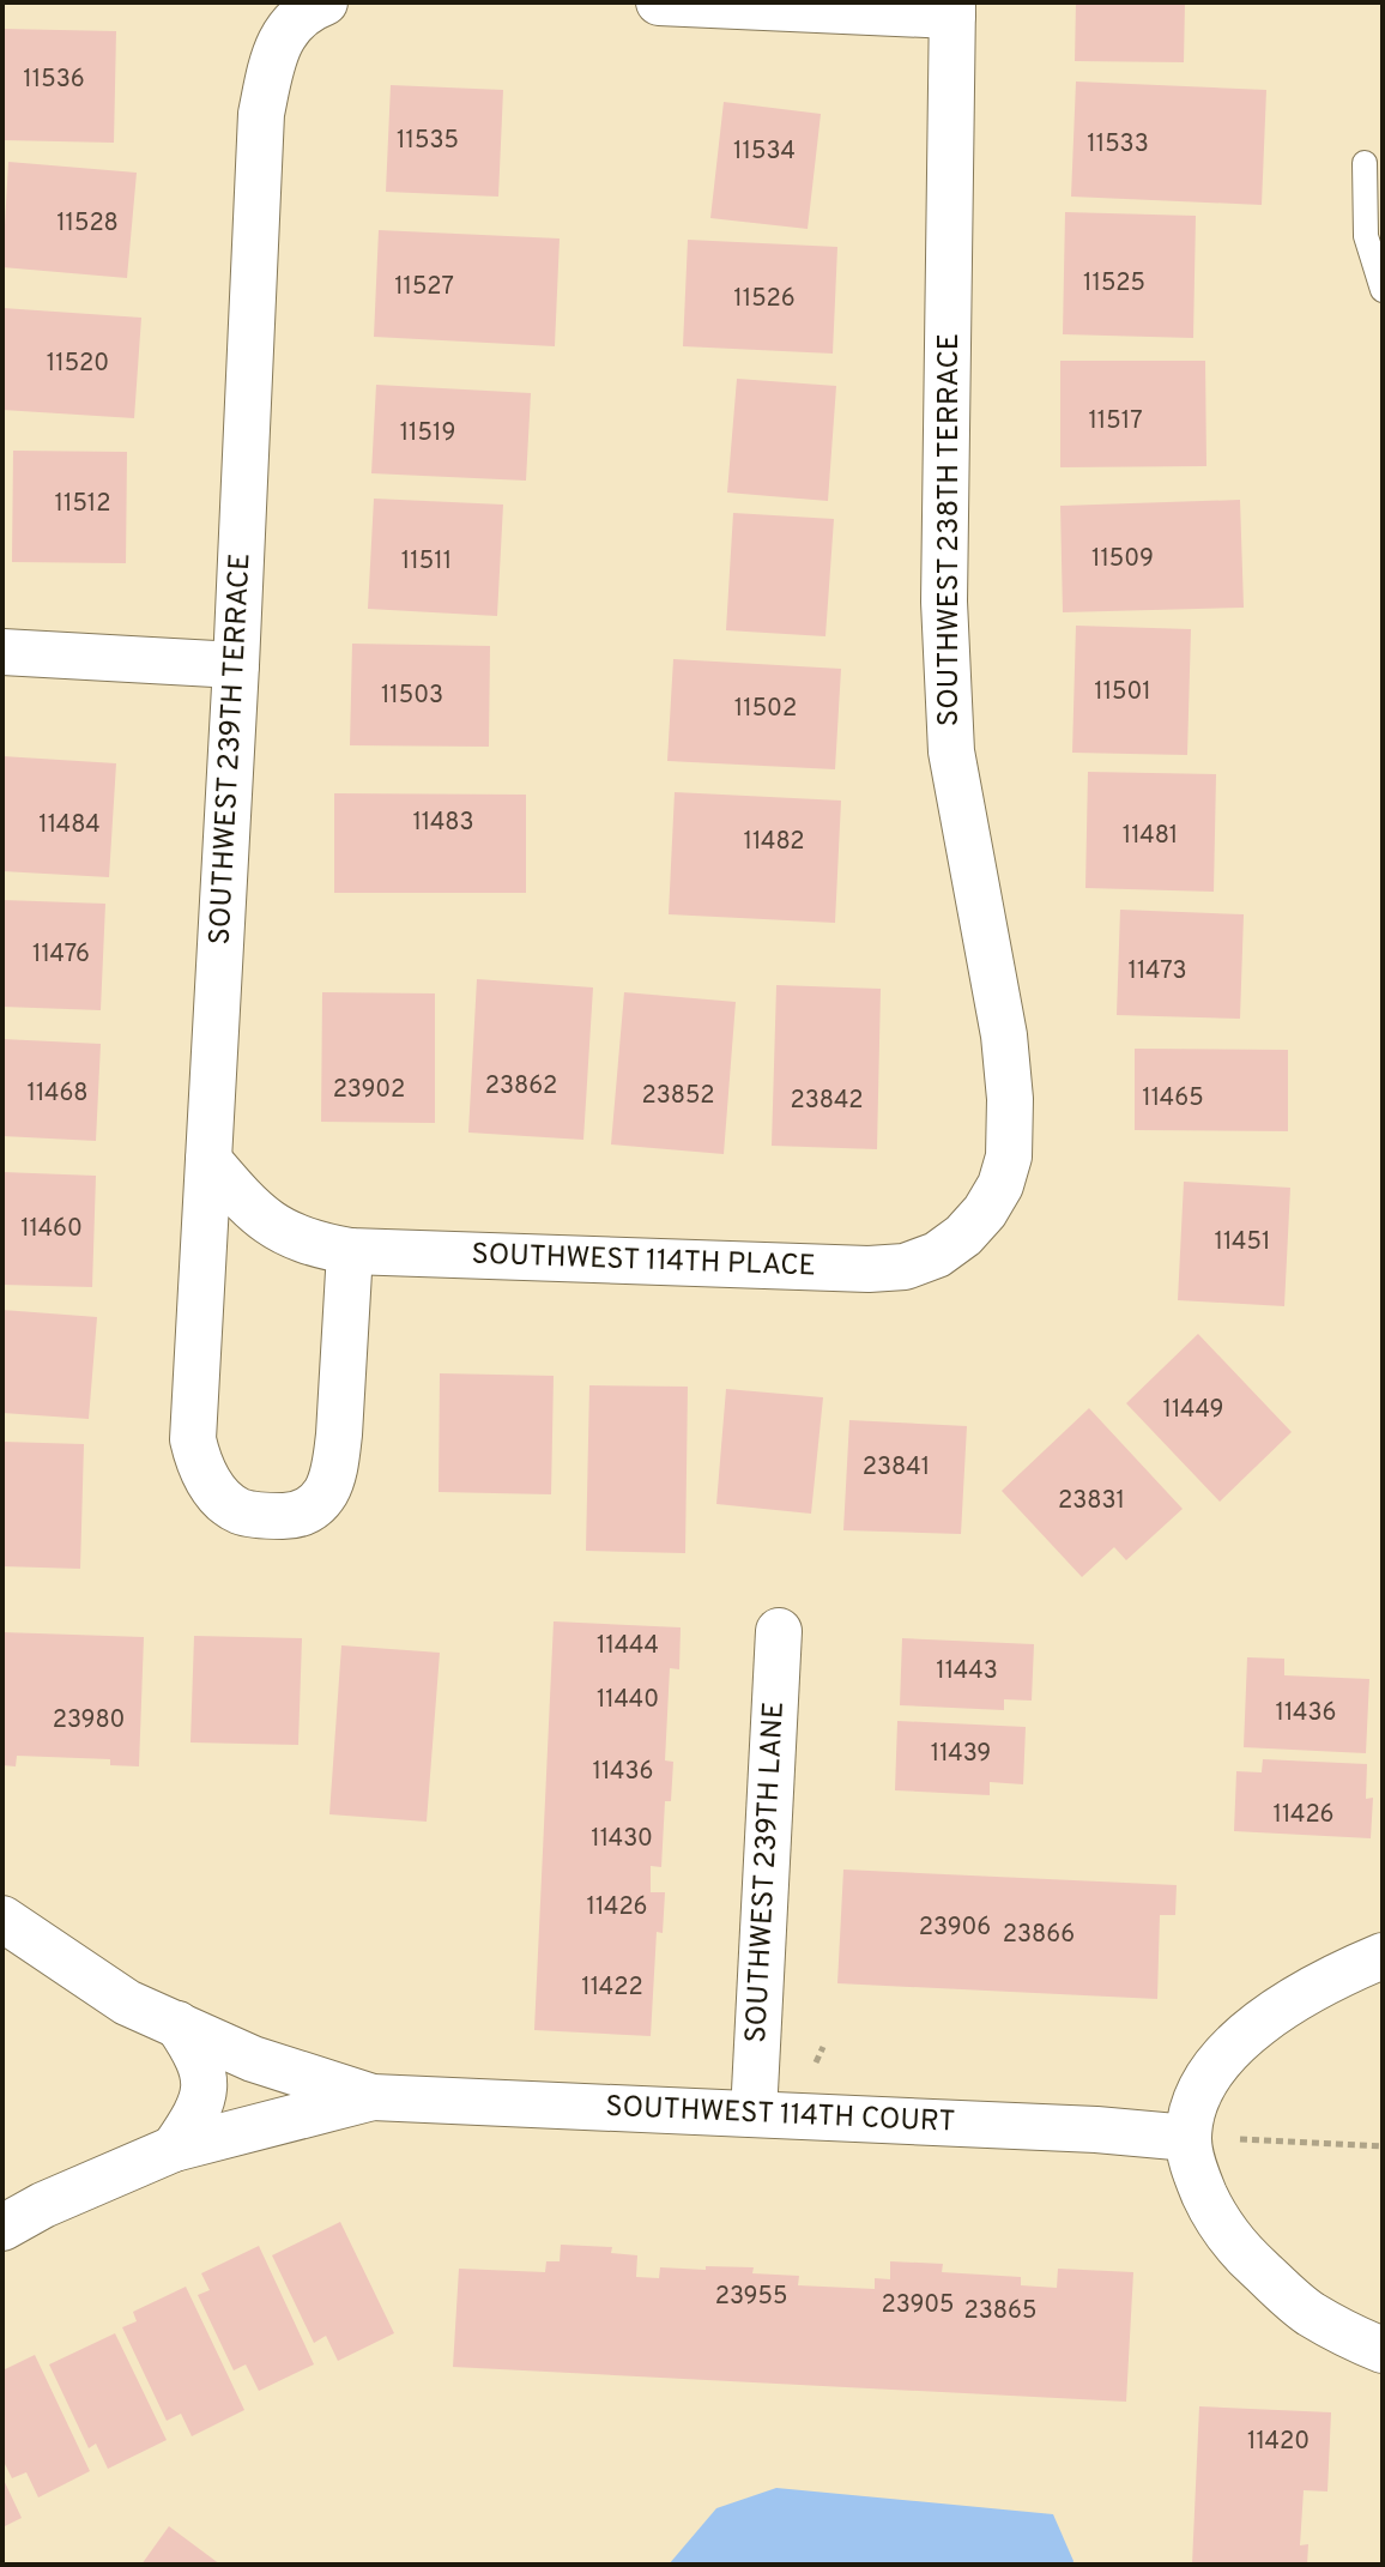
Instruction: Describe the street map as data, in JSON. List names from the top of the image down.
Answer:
{
  "streets": {
    "street": [
      "SOUTHWEST 238TH TERRACE",
      "SOUTHWEST 239TH TERRACE",
      "SOUTHWEST 114TH PLACE",
      "SOUTHWEST 239TH LANE",
      "SOUTHWEST 114TH COURT"
    ]
  },
  "crossings": [
    ["SOUTHWEST 238TH TERRACE", "SOUTHWEST 114TH PLACE"],
    ["SOUTHWEST 239TH TERRACE", "SOUTHWEST 114TH PLACE"],
    ["SOUTHWEST 239TH LANE", "SOUTHWEST 114TH COURT"]
  ],
  "house_numbers": [
    "11536",
    "11535",
    "11533",
    "11534",
    "11528",
    "11525",
    "11527",
    "11526",
    "11520",
    "11517",
    "11519",
    "11512",
    "11509",
    "11511",
    "11501",
    "11503",
    "11502",
    "11483",
    "11484",
    "11481",
    "11482",
    "11476",
    "11473",
    "23862",
    "23902",
    "11468",
    "23852",
    "11465",
    "23842",
    "11460",
    "11451",
    "11449",
    "23841",
    "23831",
    "11444",
    "11443",
    "11440",
    "11436",
    "23980",
    "11439",
    "11436",
    "11426",
    "11430",
    "11426",
    "23906",
    "23866",
    "11422",
    "23955",
    "23905",
    "23865",
    "11420"
  ]
}
